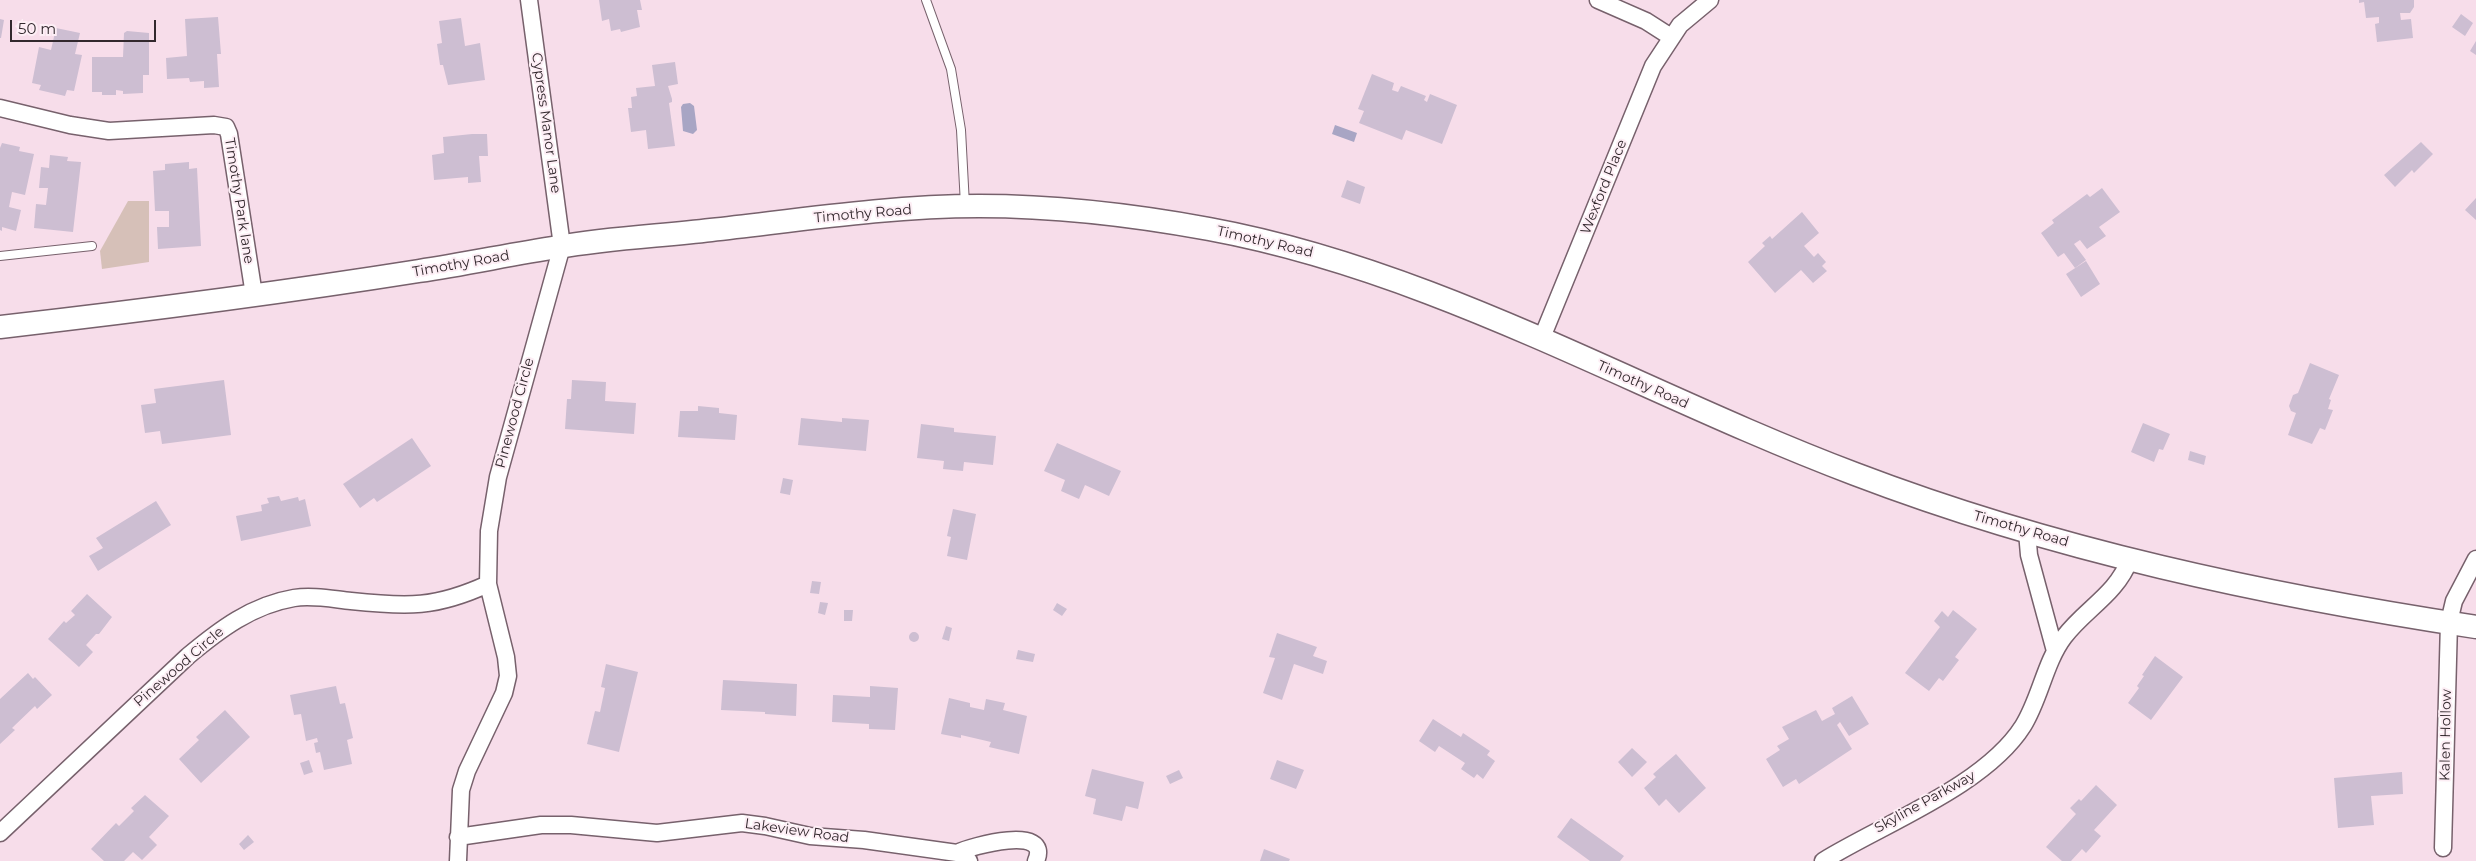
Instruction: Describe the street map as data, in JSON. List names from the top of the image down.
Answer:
{
  "streets": {
    "main road": ["Timothy Road"],
    "street": [
      "Cypress Manor Lane",
      "Wexford Place",
      "Timothy Park lane",
      "Pinewood Circle",
      "Kalen Hollow",
      "Skyline Parkway",
      "Lakeview Road"
    ]
  },
  "crossings": [
    ["Cypress Manor Lane", "Timothy Road"],
    ["Cypress Manor Lane", "Pinewood Circle"],
    ["Wexford Place", "Timothy Road"],
    ["Timothy Park lane", "Timothy Road"],
    ["Timothy Road", "Pinewood Circle"],
    ["Timothy Road", "Kalen Hollow"],
    ["Timothy Road", "Skyline Parkway"],
    ["Pinewood Circle", "Lakeview Road"]
  ],
  "scale_bar": "50 m"
}
